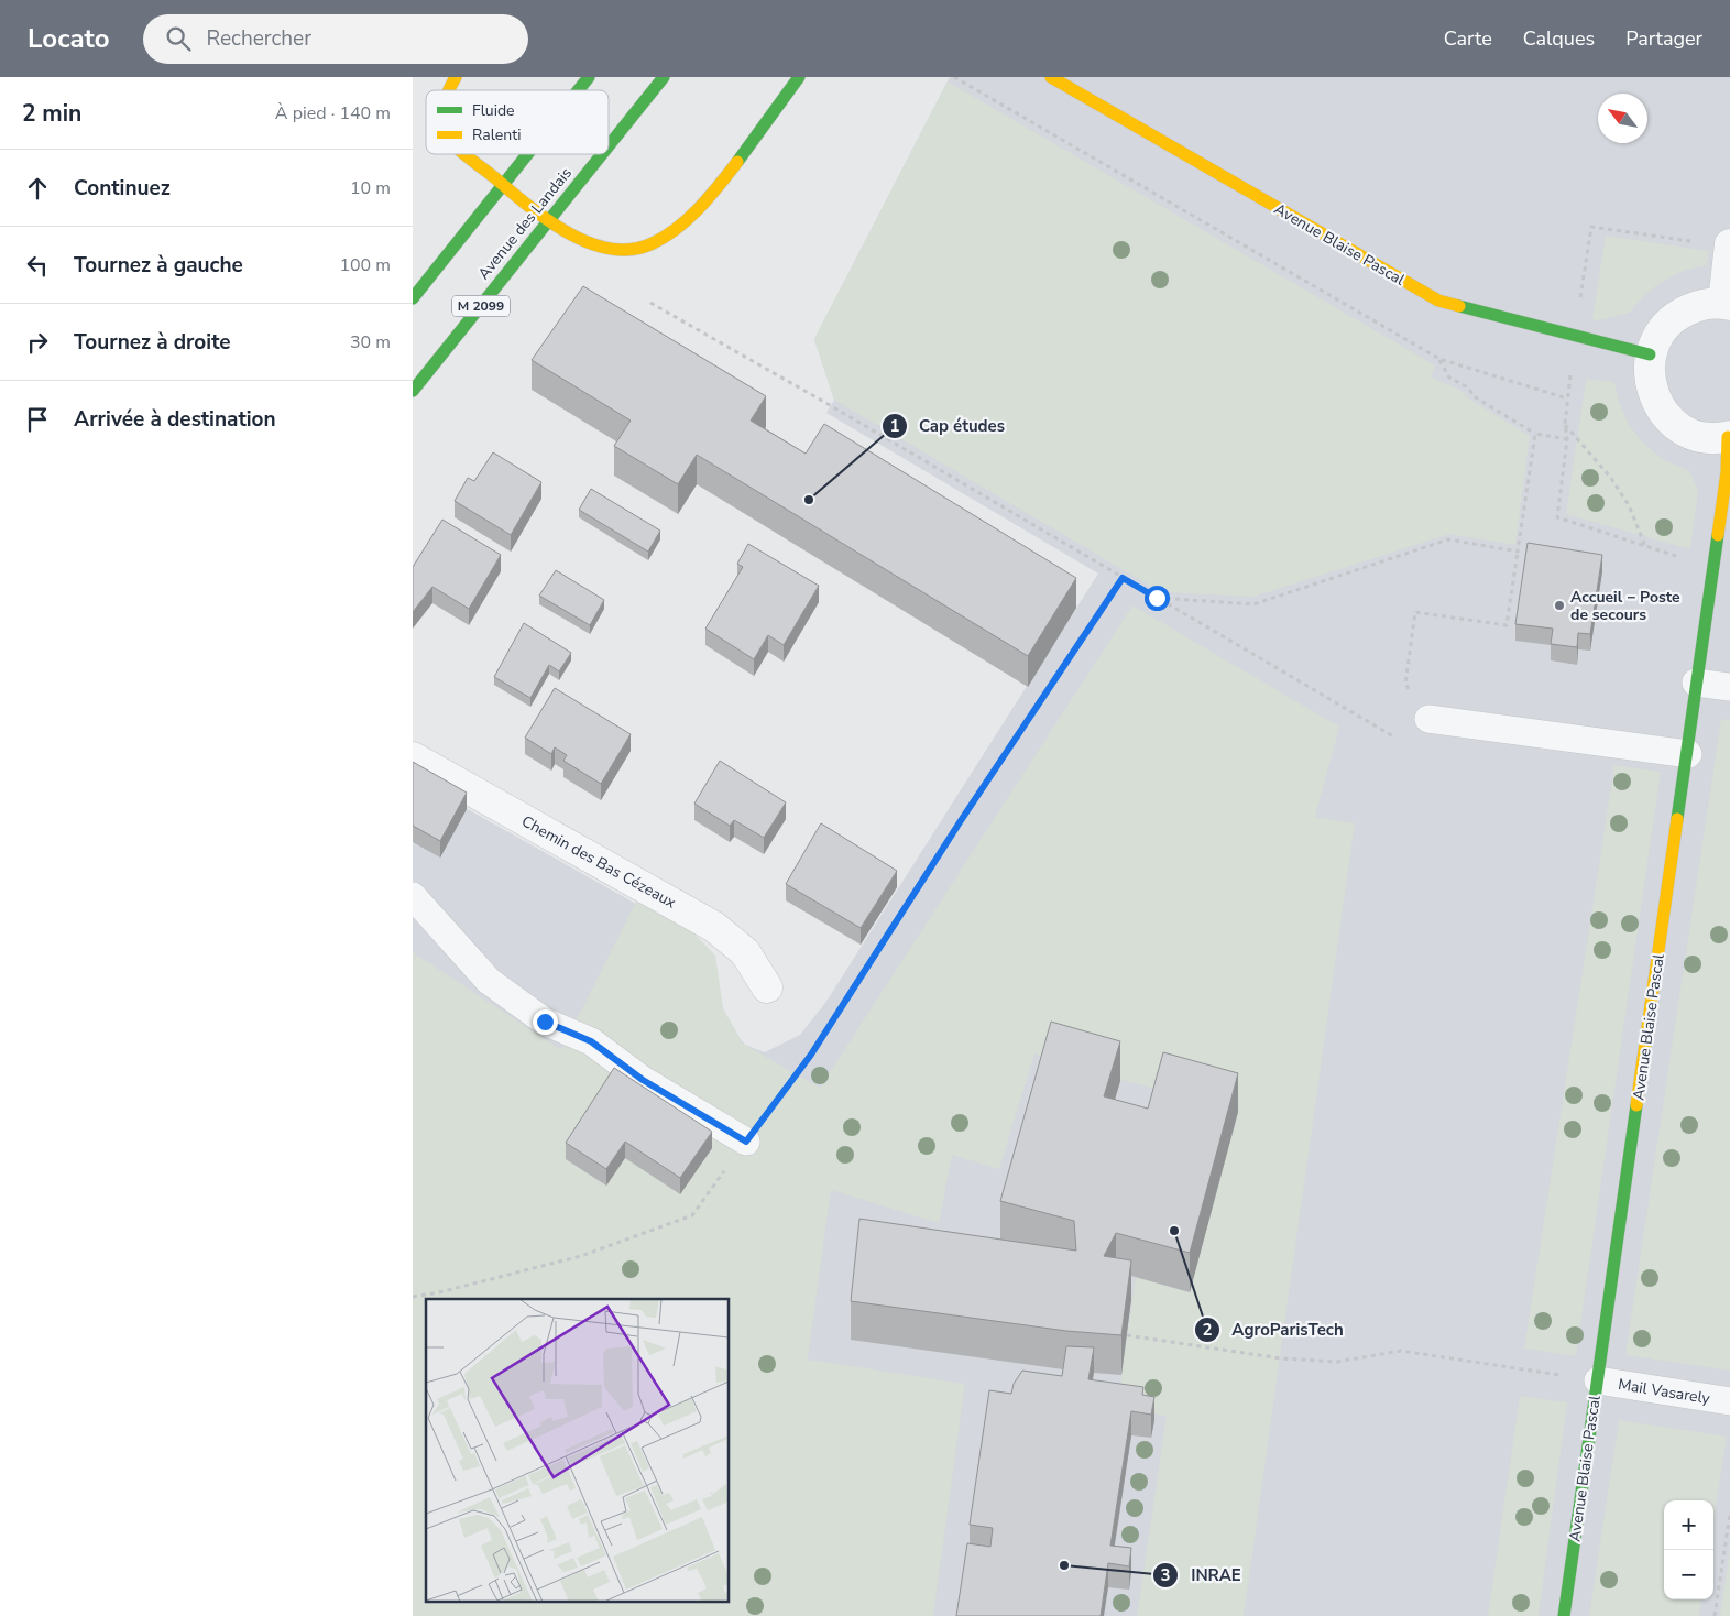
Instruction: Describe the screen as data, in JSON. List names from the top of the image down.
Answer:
{
  "streets": {
    "street": [
      "Avenue des Landais",
      "Avenue Blaise Pascal",
      "M 2099",
      "Chemin des Bas Cézeaux"
    ],
    "lane": ["Mail Vasarely"]
  },
  "crossings": [
    ["Avenue Blaise Pascal", "Mail Vasarely"]
  ],
  "places": [
    "Cap études",
    "Accueil − Poste de secours",
    "AgroParisTech",
    "INRAE"
  ],
  "legend": ["Fluide", "Ralenti"],
  "north": "top left",
  "page": {
    "header": "Locato",
    "search": "Rechercher",
    "nav": ["Carte", "Calques", "Partager"],
    "heading": ["2 min", "À pied · 140 m"],
    "list": [
      ["Continuez", "10 m"],
      ["Tournez à gauche", "100 m"],
      ["Tournez à droite", "30 m"],
      "Arrivée à destination"
    ],
    "map_buttons": ["+", "−"]
  }
}
